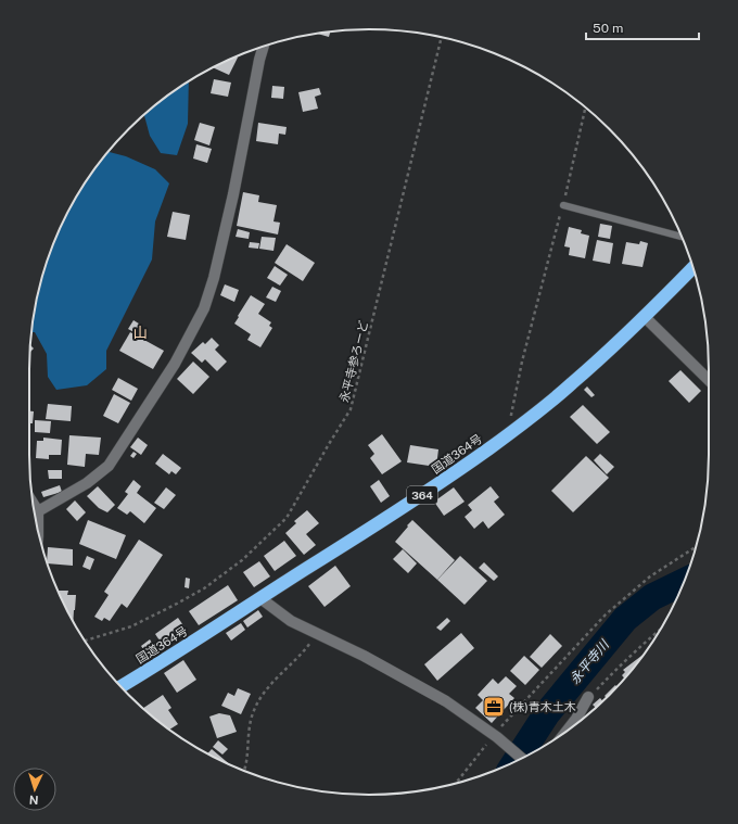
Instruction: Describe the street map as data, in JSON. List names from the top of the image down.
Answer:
{
  "streets": {
    "highway": ["国道364号", "364"],
    "path": ["永平寺参ろーど"]
  },
  "districts": ["山"],
  "water": ["永平寺川"],
  "places": {
    "office": ["(株)青木土木"]
  },
  "scale_bar": "50 m",
  "north": "bottom"
}
